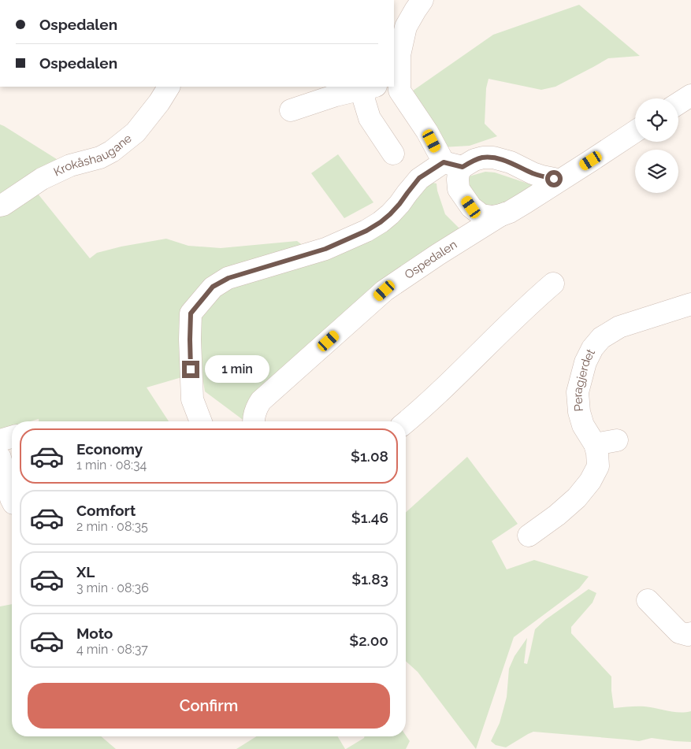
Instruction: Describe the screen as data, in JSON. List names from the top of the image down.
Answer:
{
  "streets": {
    "street": ["Krokåshaugane", "Ospedalen", "Peragjerdet"]
  },
  "page": {
    "banner": ["Ospedalen", "Ospedalen"],
    "bubble": "1 min",
    "list": [
      {
        "name": "Economy",
        "note": "1 min · 08:34",
        "value": "$1.08"
      },
      {
        "name": "Comfort",
        "note": "2 min · 08:35",
        "value": "$1.46"
      },
      {
        "name": "XL",
        "note": "3 min · 08:36",
        "value": "$1.83"
      },
      {
        "name": "Moto",
        "note": "4 min · 08:37",
        "value": "$2.00"
      }
    ],
    "buttons": "Confirm"
  }
}
